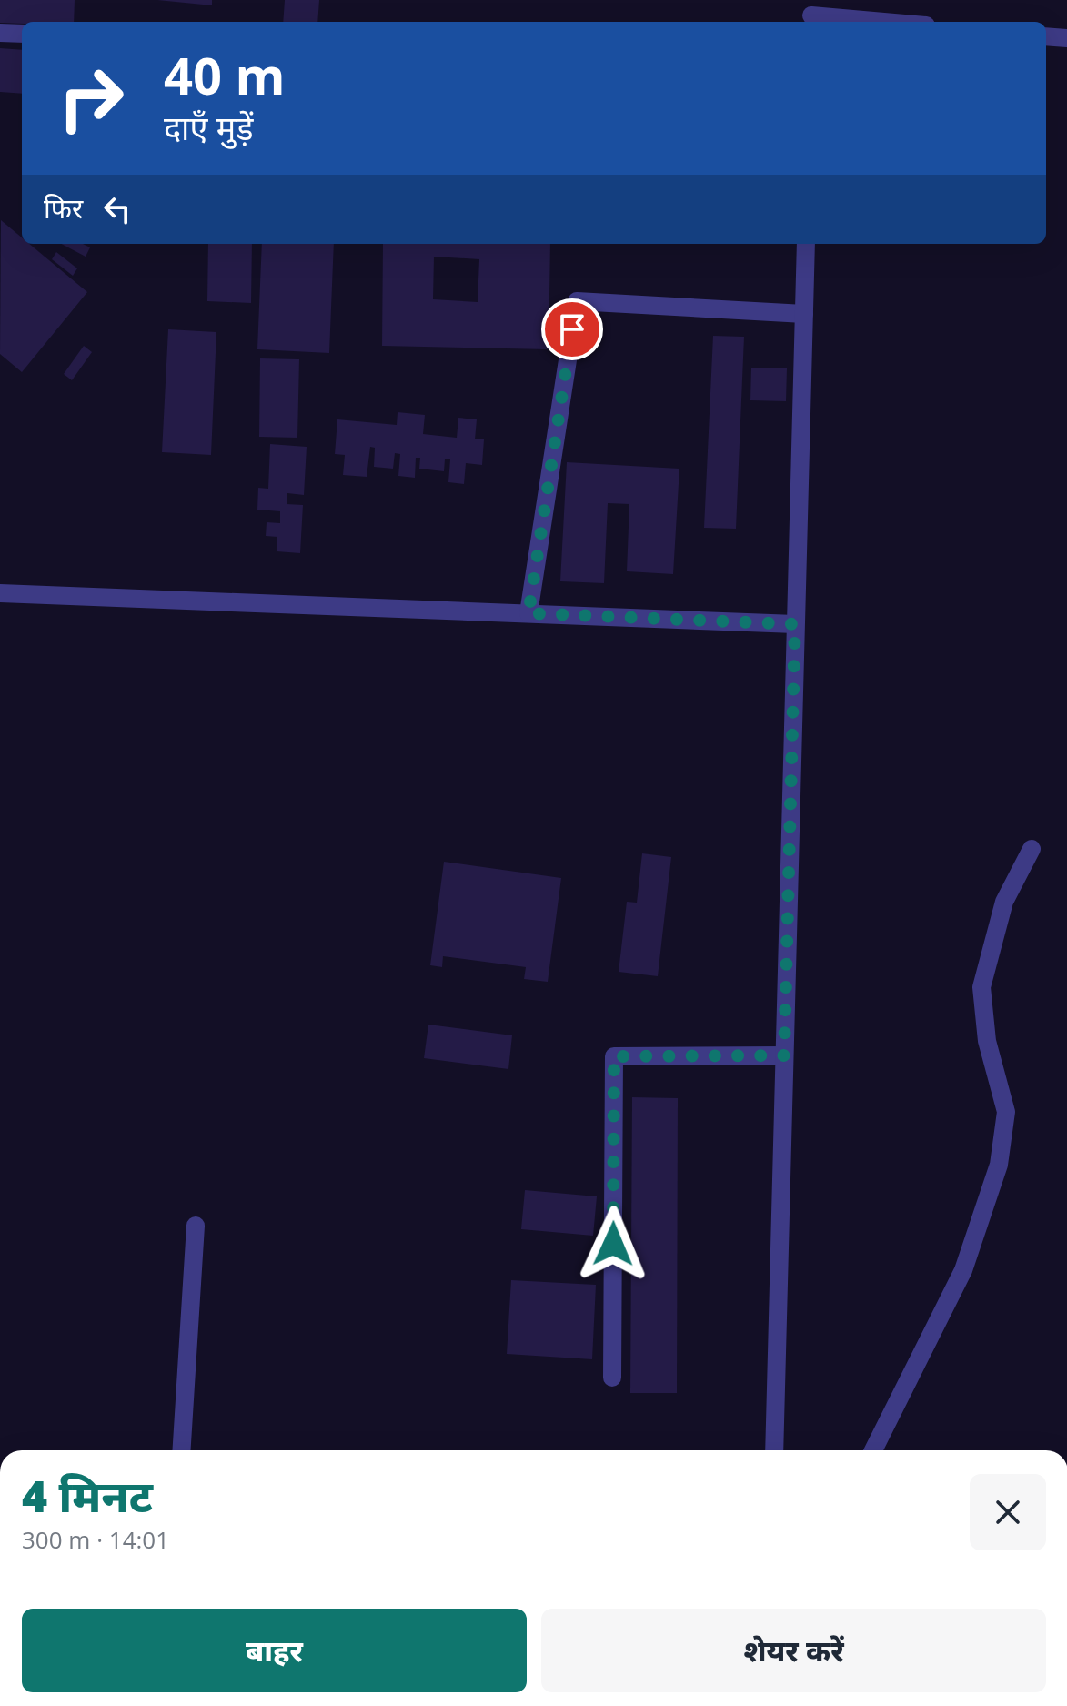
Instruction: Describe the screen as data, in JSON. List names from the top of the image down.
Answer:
{
  "page": {
    "turn": ["40 m", "दाएँ मुड़ें"],
    "then": "फिर",
    "heading": ["4 मिनट", "300 m · 14:01"],
    "buttons": ["बाहर", "शेयर करें"]
  }
}
